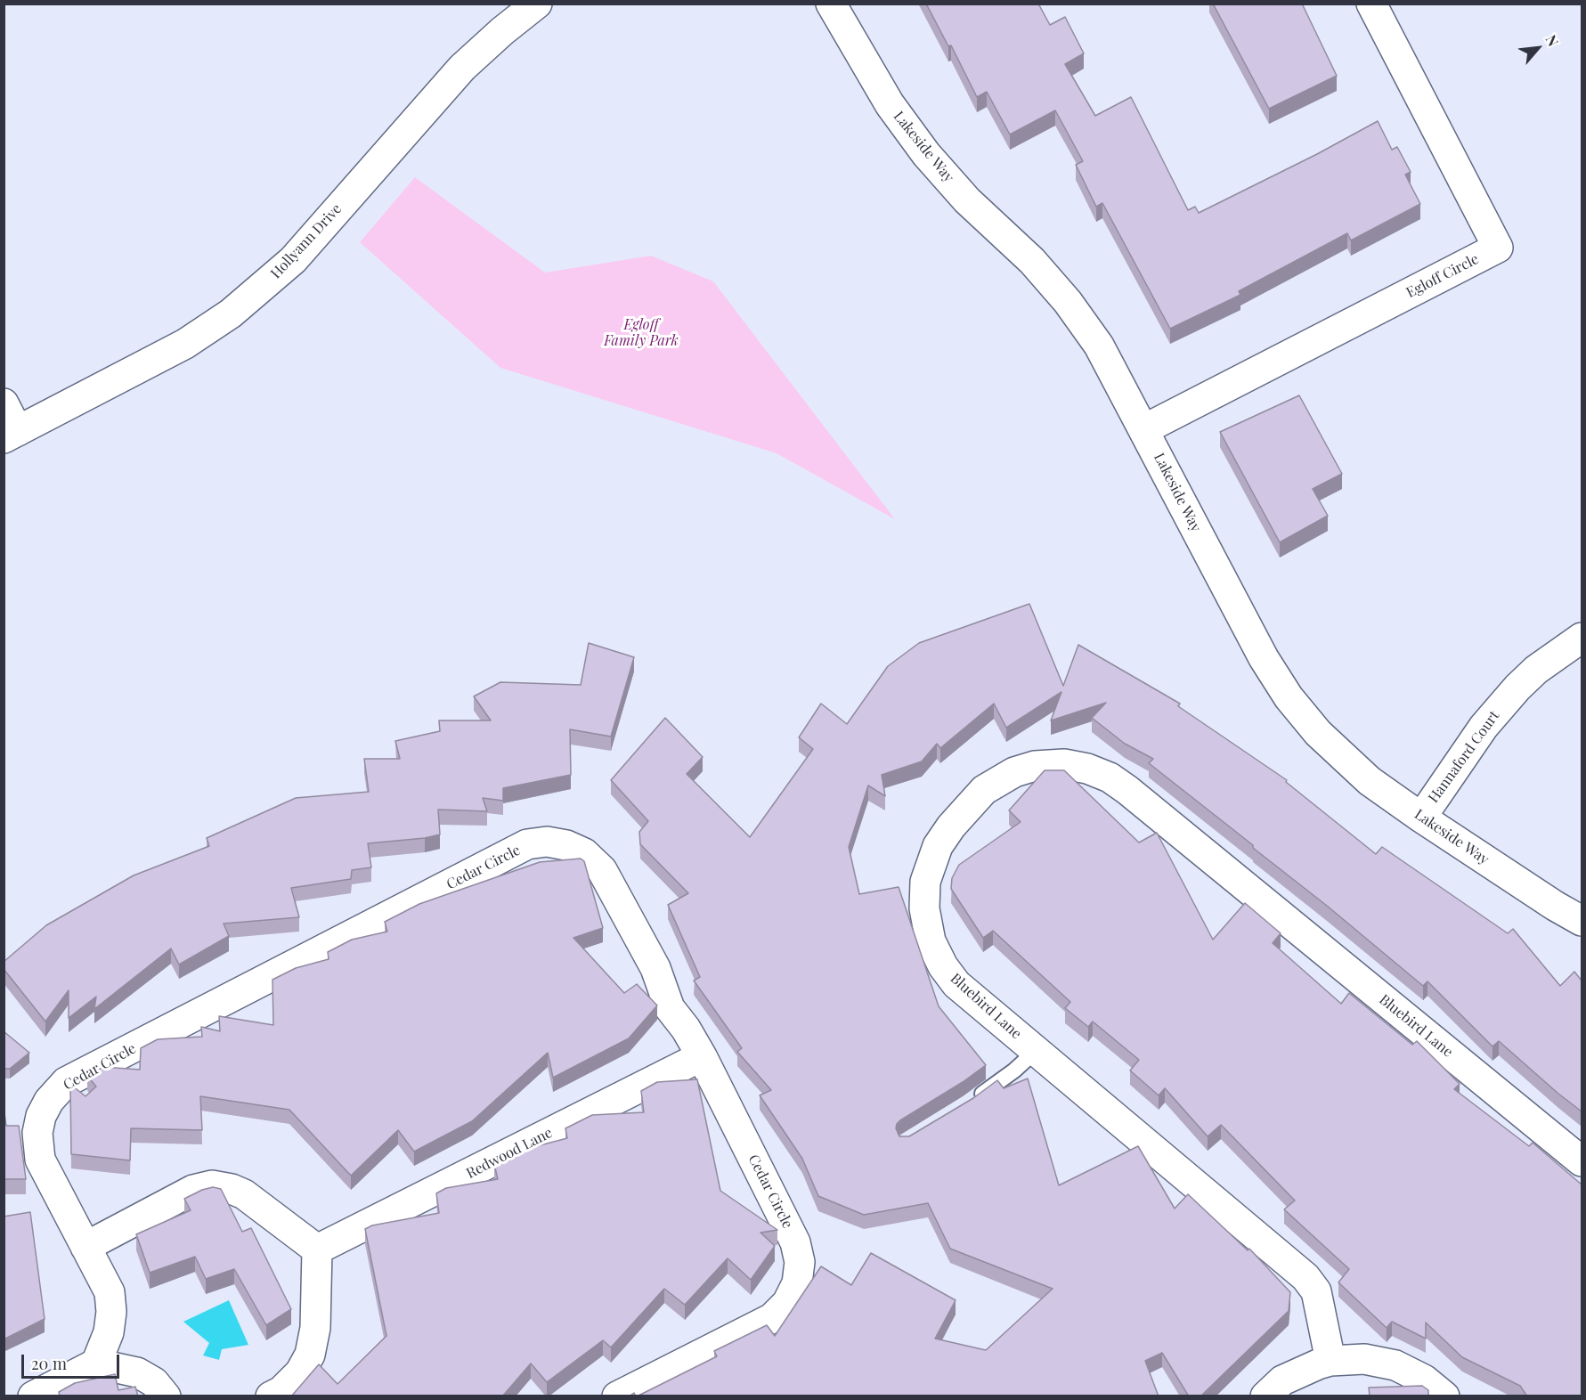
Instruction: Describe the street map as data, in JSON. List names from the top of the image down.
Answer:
{
  "streets": {
    "street": [
      "Lakeside Way",
      "Hollyann Drive",
      "Egloff Circle",
      "Hannaford Court",
      "Cedar Circle",
      "Bluebird Lane",
      "Redwood Lane"
    ]
  },
  "crossings": [
    ["Lakeside Way", "Egloff Circle"],
    ["Lakeside Way", "Hannaford Court"],
    ["Cedar Circle", "Redwood Lane"]
  ],
  "parks": ["Egloff Family Park"],
  "scale_bar": "20 m",
  "north": "top right"
}
